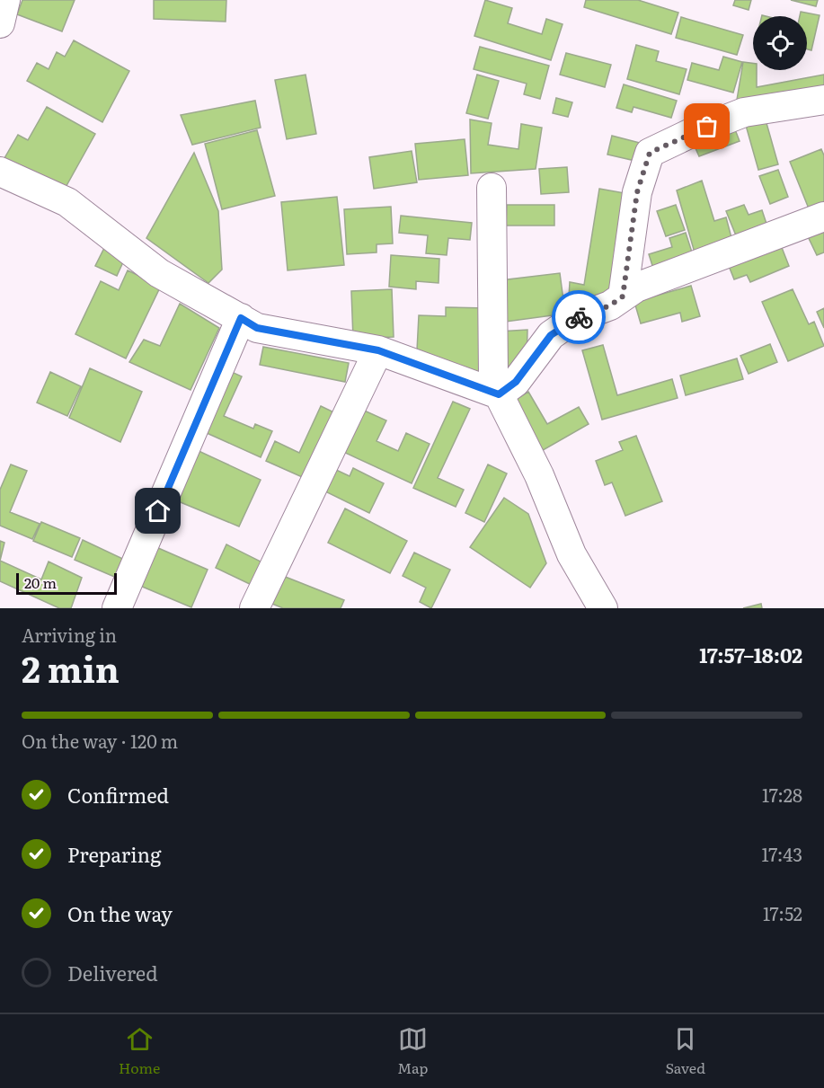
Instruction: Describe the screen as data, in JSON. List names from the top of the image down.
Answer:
{
  "scale_bar": "20 m",
  "page": {
    "scale": "20 m",
    "heading": ["2 min", "Arriving in", "17:57–18:02"],
    "bar": "On the way · 120 m",
    "list": [
      ["Confirmed", "17:28"],
      ["Preparing", "17:43"],
      ["On the way", "17:52"],
      "Delivered"
    ],
    "tabs": ["Home", "Map", "Saved"]
  }
}
